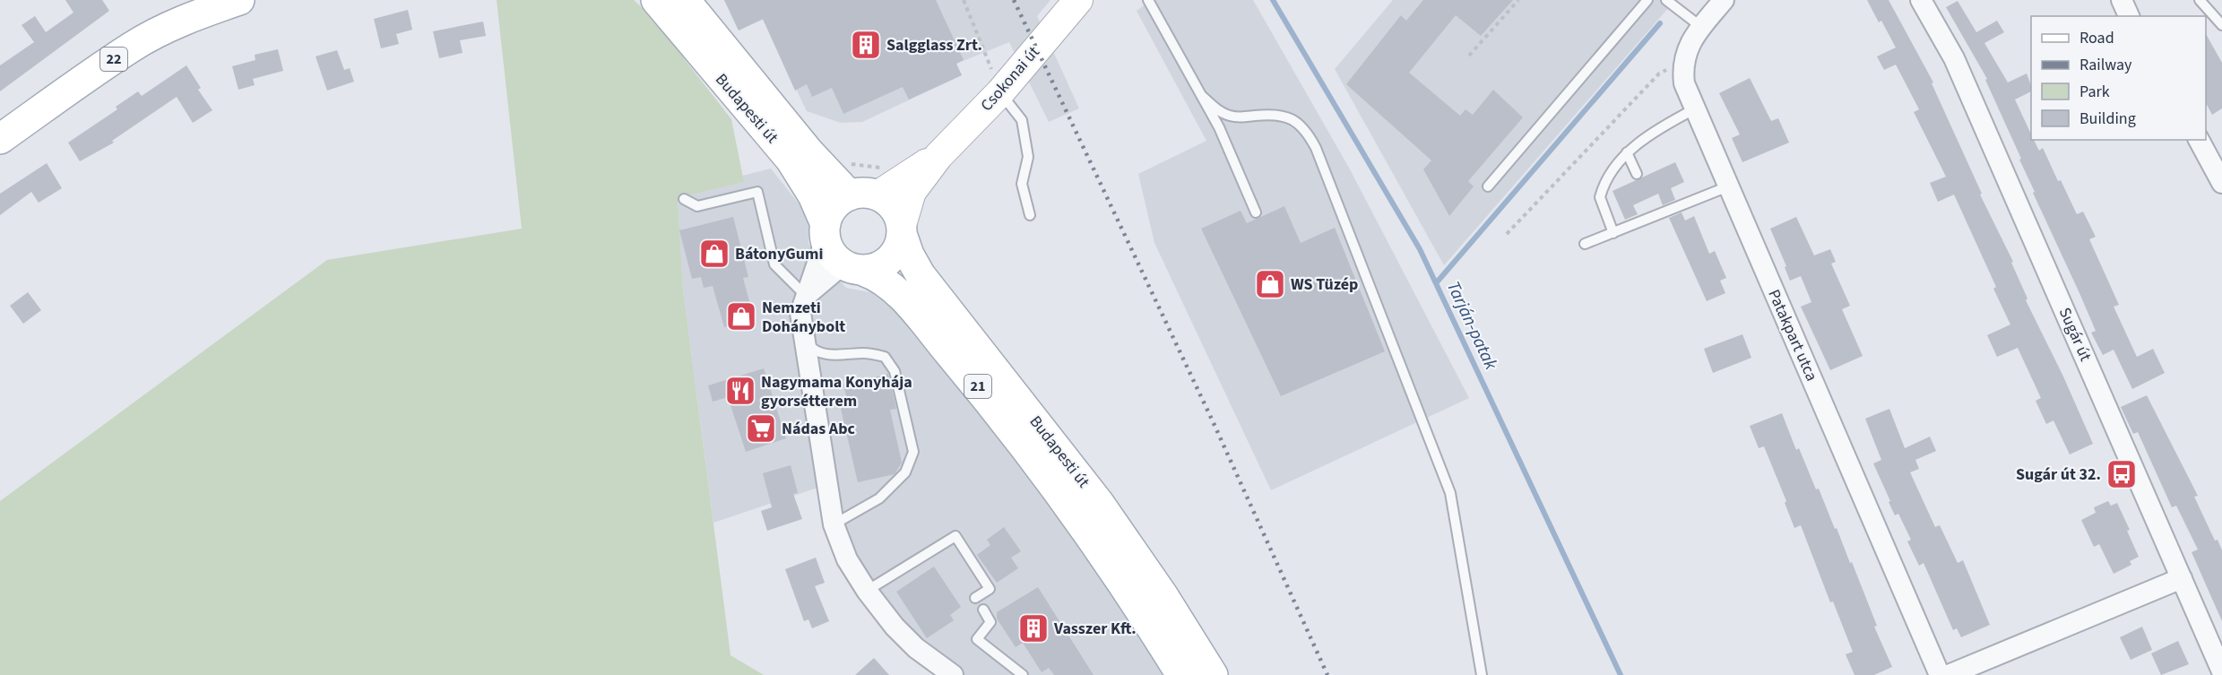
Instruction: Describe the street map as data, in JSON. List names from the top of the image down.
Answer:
{
  "streets": {
    "main road": [
      "22",
      "Csokonai út",
      "Budapesti út",
      "21"
    ],
    "street": ["Sugár út", "Patakpart utca"]
  },
  "crossings": [
    ["Budapesti út", "21"]
  ],
  "water": ["Tarján-patak"],
  "places": {
    "building": ["Salgglass Zrt.", "Vasszer Kft."],
    "shop": ["BátonyGumi", "WS Tüzép", "Nemzeti Dohánybolt"],
    "restaurant": ["Nagymama Konyhája gyorsétterem"],
    "supermarket": ["Nádas Abc"],
    "bus stop": ["Sugár út 32."]
  },
  "legend": [
    "Road",
    "Railway",
    "Park",
    "Building"
  ]
}
